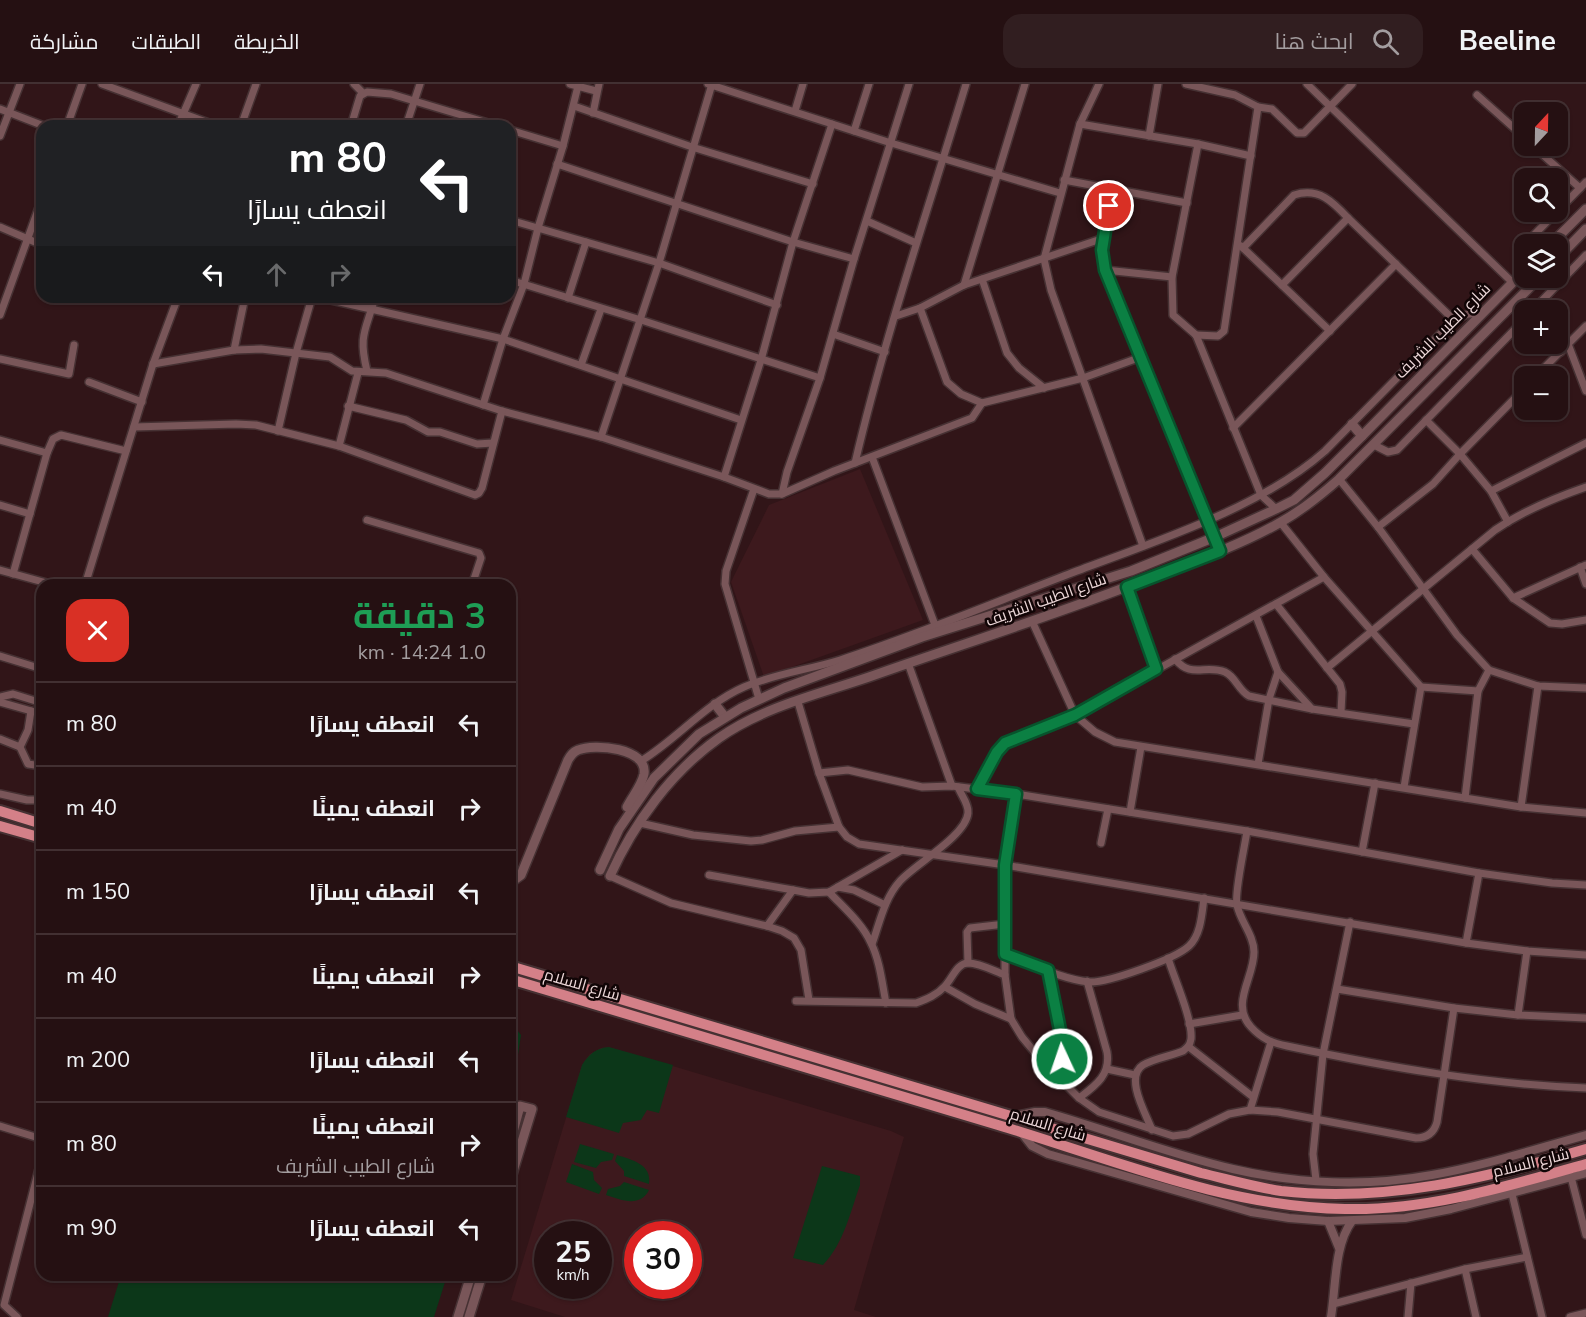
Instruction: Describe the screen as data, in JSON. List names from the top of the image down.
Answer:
{
  "streets": {
    "highway": ["شارع السلام"],
    "main road": ["شارع الطيب الشريف"]
  },
  "north": "top",
  "page": {
    "header": "Beeline",
    "search": "ابحث هنا",
    "nav": ["الخريطة", "الطبقات", "مشاركة"],
    "map_buttons": ["+", "−"],
    "turn": ["80 m", "انعطف يسارًا"],
    "heading": ["3 دقيقة", "1.0 km · 14:24"],
    "list": [
      {
        "name": "انعطف يسارًا",
        "value": "80 m"
      },
      {
        "name": "انعطف يمينًا",
        "value": "40 m"
      },
      {
        "name": "انعطف يسارًا",
        "value": "150 m"
      },
      {
        "name": "انعطف يمينًا",
        "value": "40 m"
      },
      {
        "name": "انعطف يسارًا",
        "value": "200 m"
      },
      {
        "name": "انعطف يمينًا",
        "note": "شارع الطيب الشريف",
        "value": "80 m"
      },
      {
        "name": "انعطف يسارًا",
        "value": "90 m"
      }
    ],
    "speed": "25 km/h",
    "limit": "30"
  }
}
